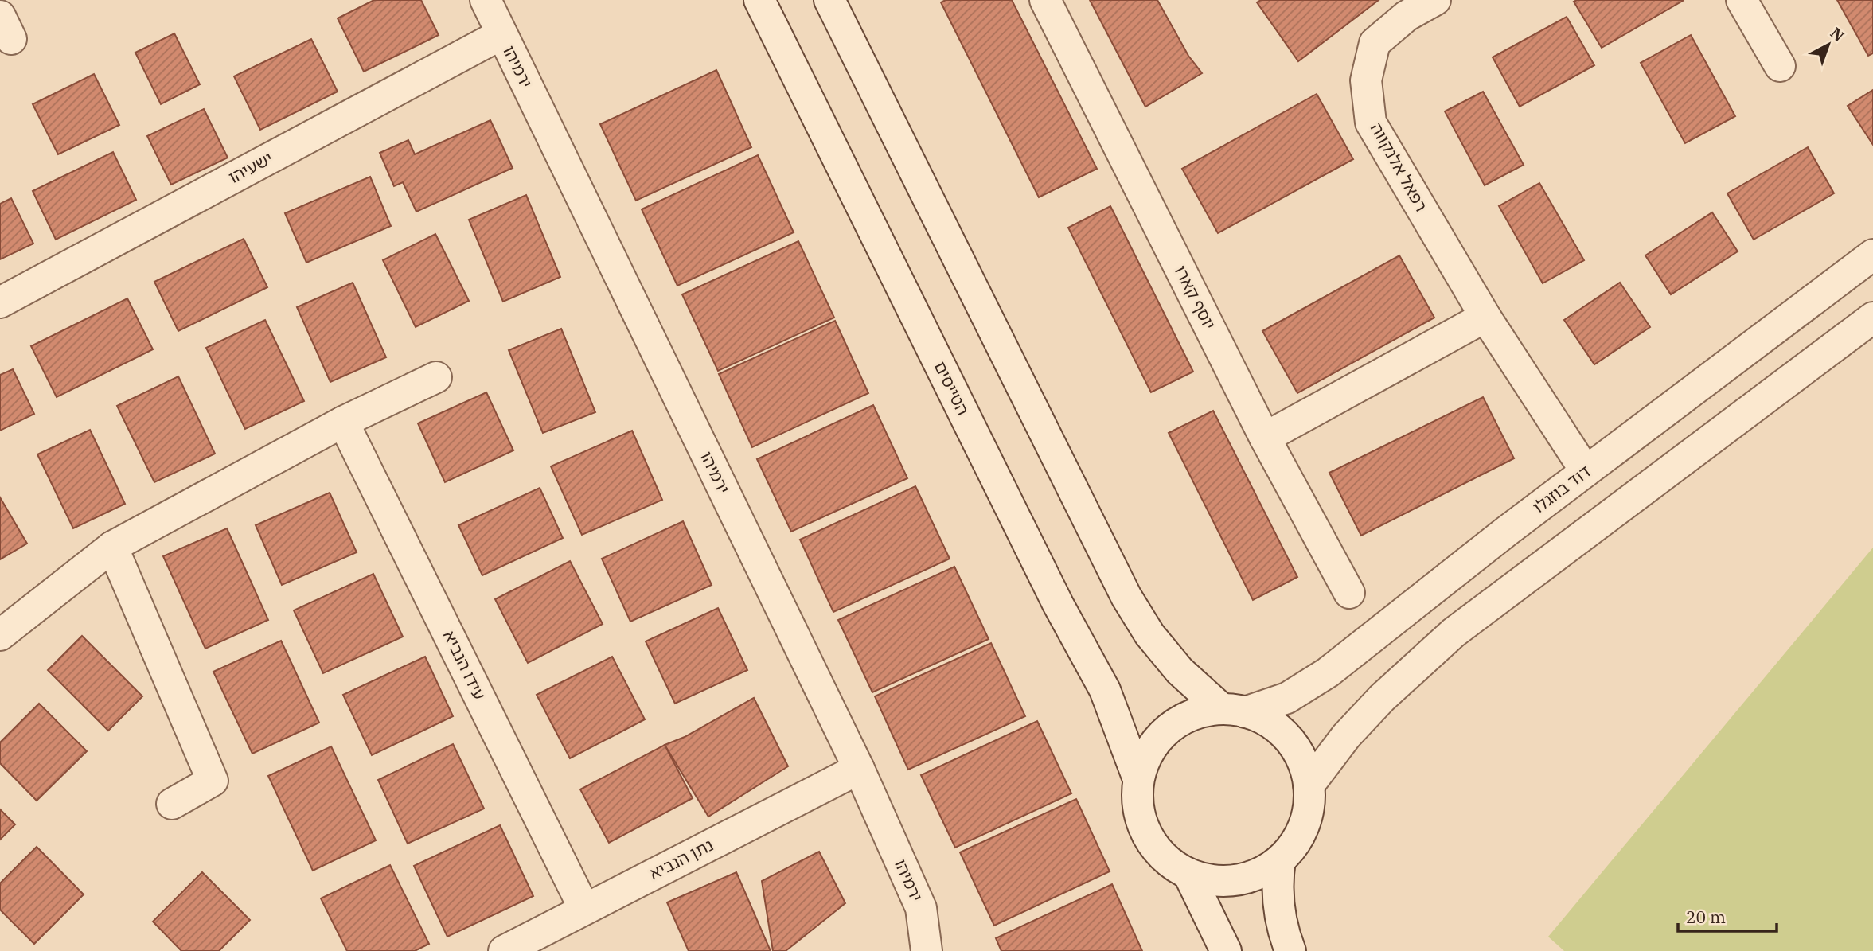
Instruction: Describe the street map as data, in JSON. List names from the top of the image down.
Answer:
{
  "streets": {
    "street": [
      "ירמיהו",
      "רפאל אלנקווה",
      "ישעיהו",
      "יוסף קארו",
      "הטייסים",
      "דוד בוזגלו",
      "עידו הנביא",
      "נתן הנביא"
    ]
  },
  "crossings": [
    ["ירמיהו", "ישעיהו"],
    ["ירמיהו", "נתן הנביא"],
    ["רפאל אלנקווה", "דוד בוזגלו"],
    ["הטייסים", "דוד בוזגלו"],
    ["עידו הנביא", "נתן הנביא"]
  ],
  "scale_bar": "20 m",
  "north": "top right"
}
